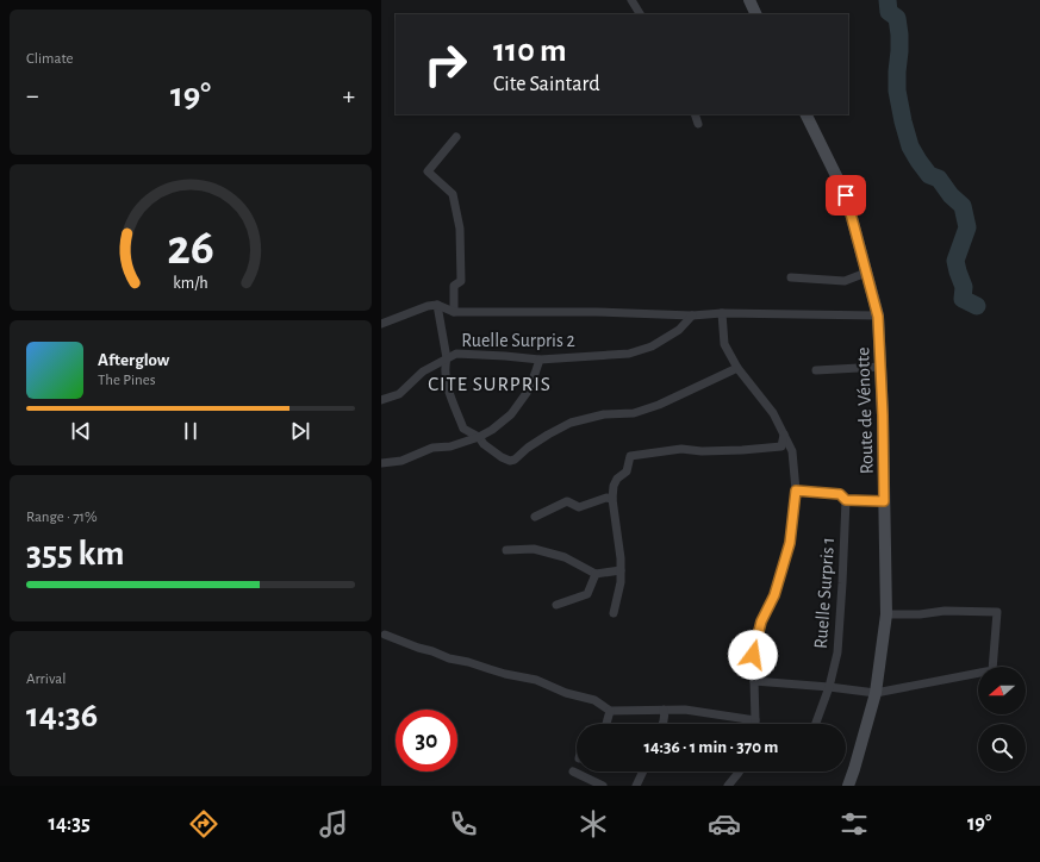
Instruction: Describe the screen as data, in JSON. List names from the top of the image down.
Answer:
{
  "streets": {
    "street": ["Ruelle Surpris 2", "Route de Vénotte", "Ruelle Surpris 1"]
  },
  "crossings": [
    ["Ruelle Surpris 2", "Route de Vénotte"]
  ],
  "districts": ["CITE SURPRIS"],
  "north": "left",
  "page": {
    "tile": [
      "Climate",
      ["Range · 71%", "355 km"],
      ["Arrival", "14:36"]
    ],
    "turn": ["110 m", "Cite Saintard"],
    "heat": ["−", "19°", "+"],
    "song": ["Afterglow", "The Pines"],
    "limit": "30",
    "trip": "14:36 · 1 min · 370 m",
    "tabs": ["14:35", "19°"],
    "gauge": ["26", "km/h"]
  }
}
